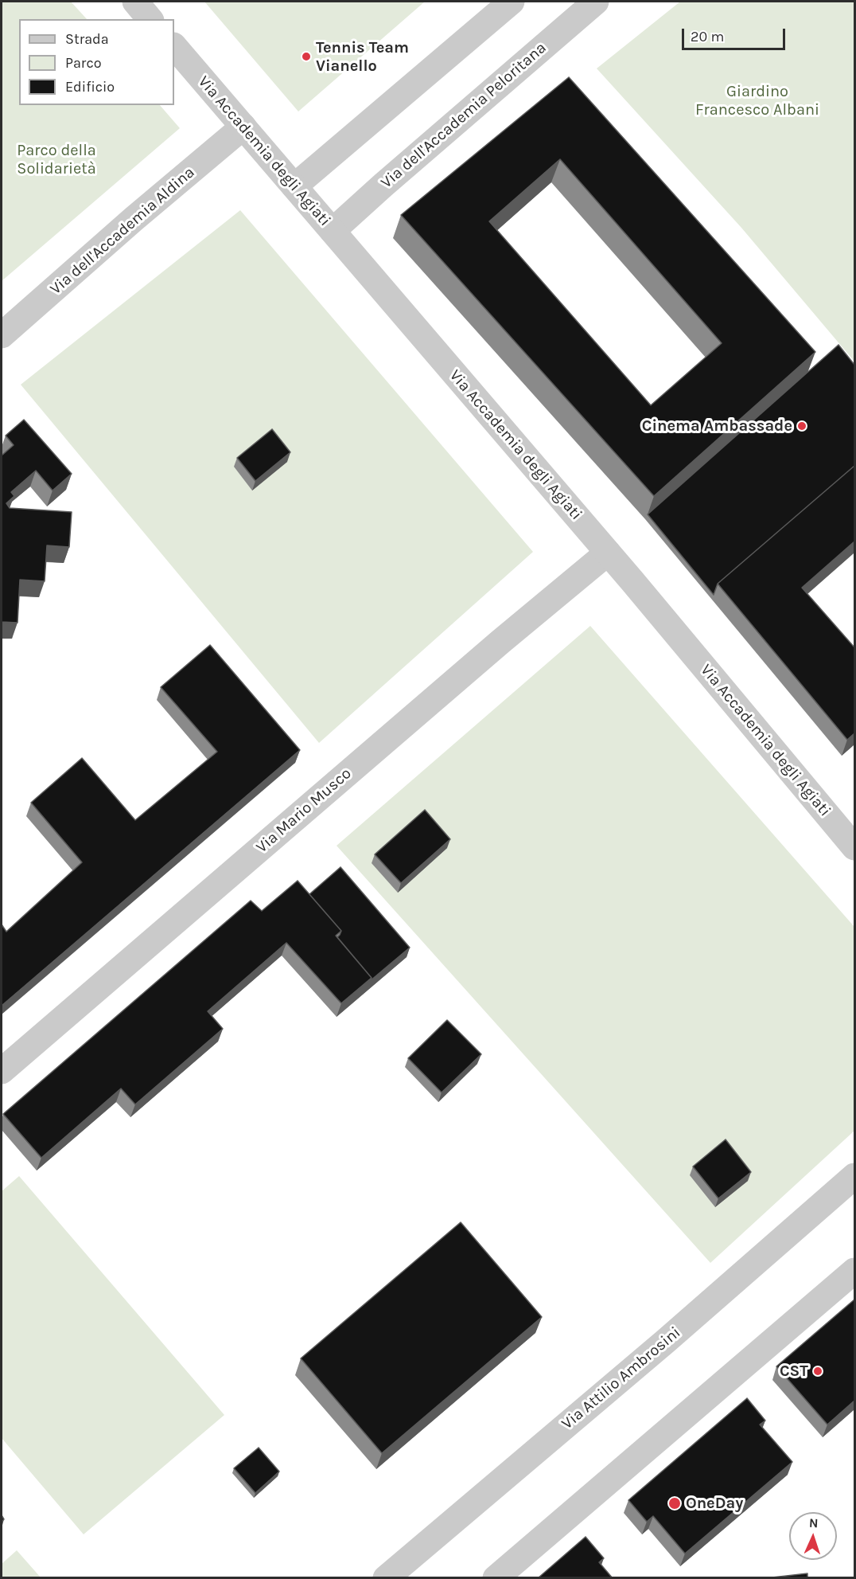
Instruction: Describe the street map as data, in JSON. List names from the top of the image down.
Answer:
{
  "streets": {
    "street": [
      "Via dell'Accademia Peloritana",
      "Via Accademia degli Agiati",
      "Via dell'Accademia Aldina",
      "Via Mario Musco",
      "Via Attilio Ambrosini"
    ]
  },
  "crossings": [
    ["Via dell'Accademia Peloritana", "Via Accademia degli Agiati"],
    ["Via Accademia degli Agiati", "Via dell'Accademia Aldina"],
    ["Via Accademia degli Agiati", "Via Mario Musco"]
  ],
  "parks": ["Giardino Francesco Albani", "Parco della Solidarietà"],
  "places": [
    "Tennis Team Vianello",
    "Cinema Ambassade",
    "CST",
    "OneDay"
  ],
  "legend": ["Strada", "Parco", "Edificio"],
  "scale_bar": "20 m",
  "north": "top"
}
